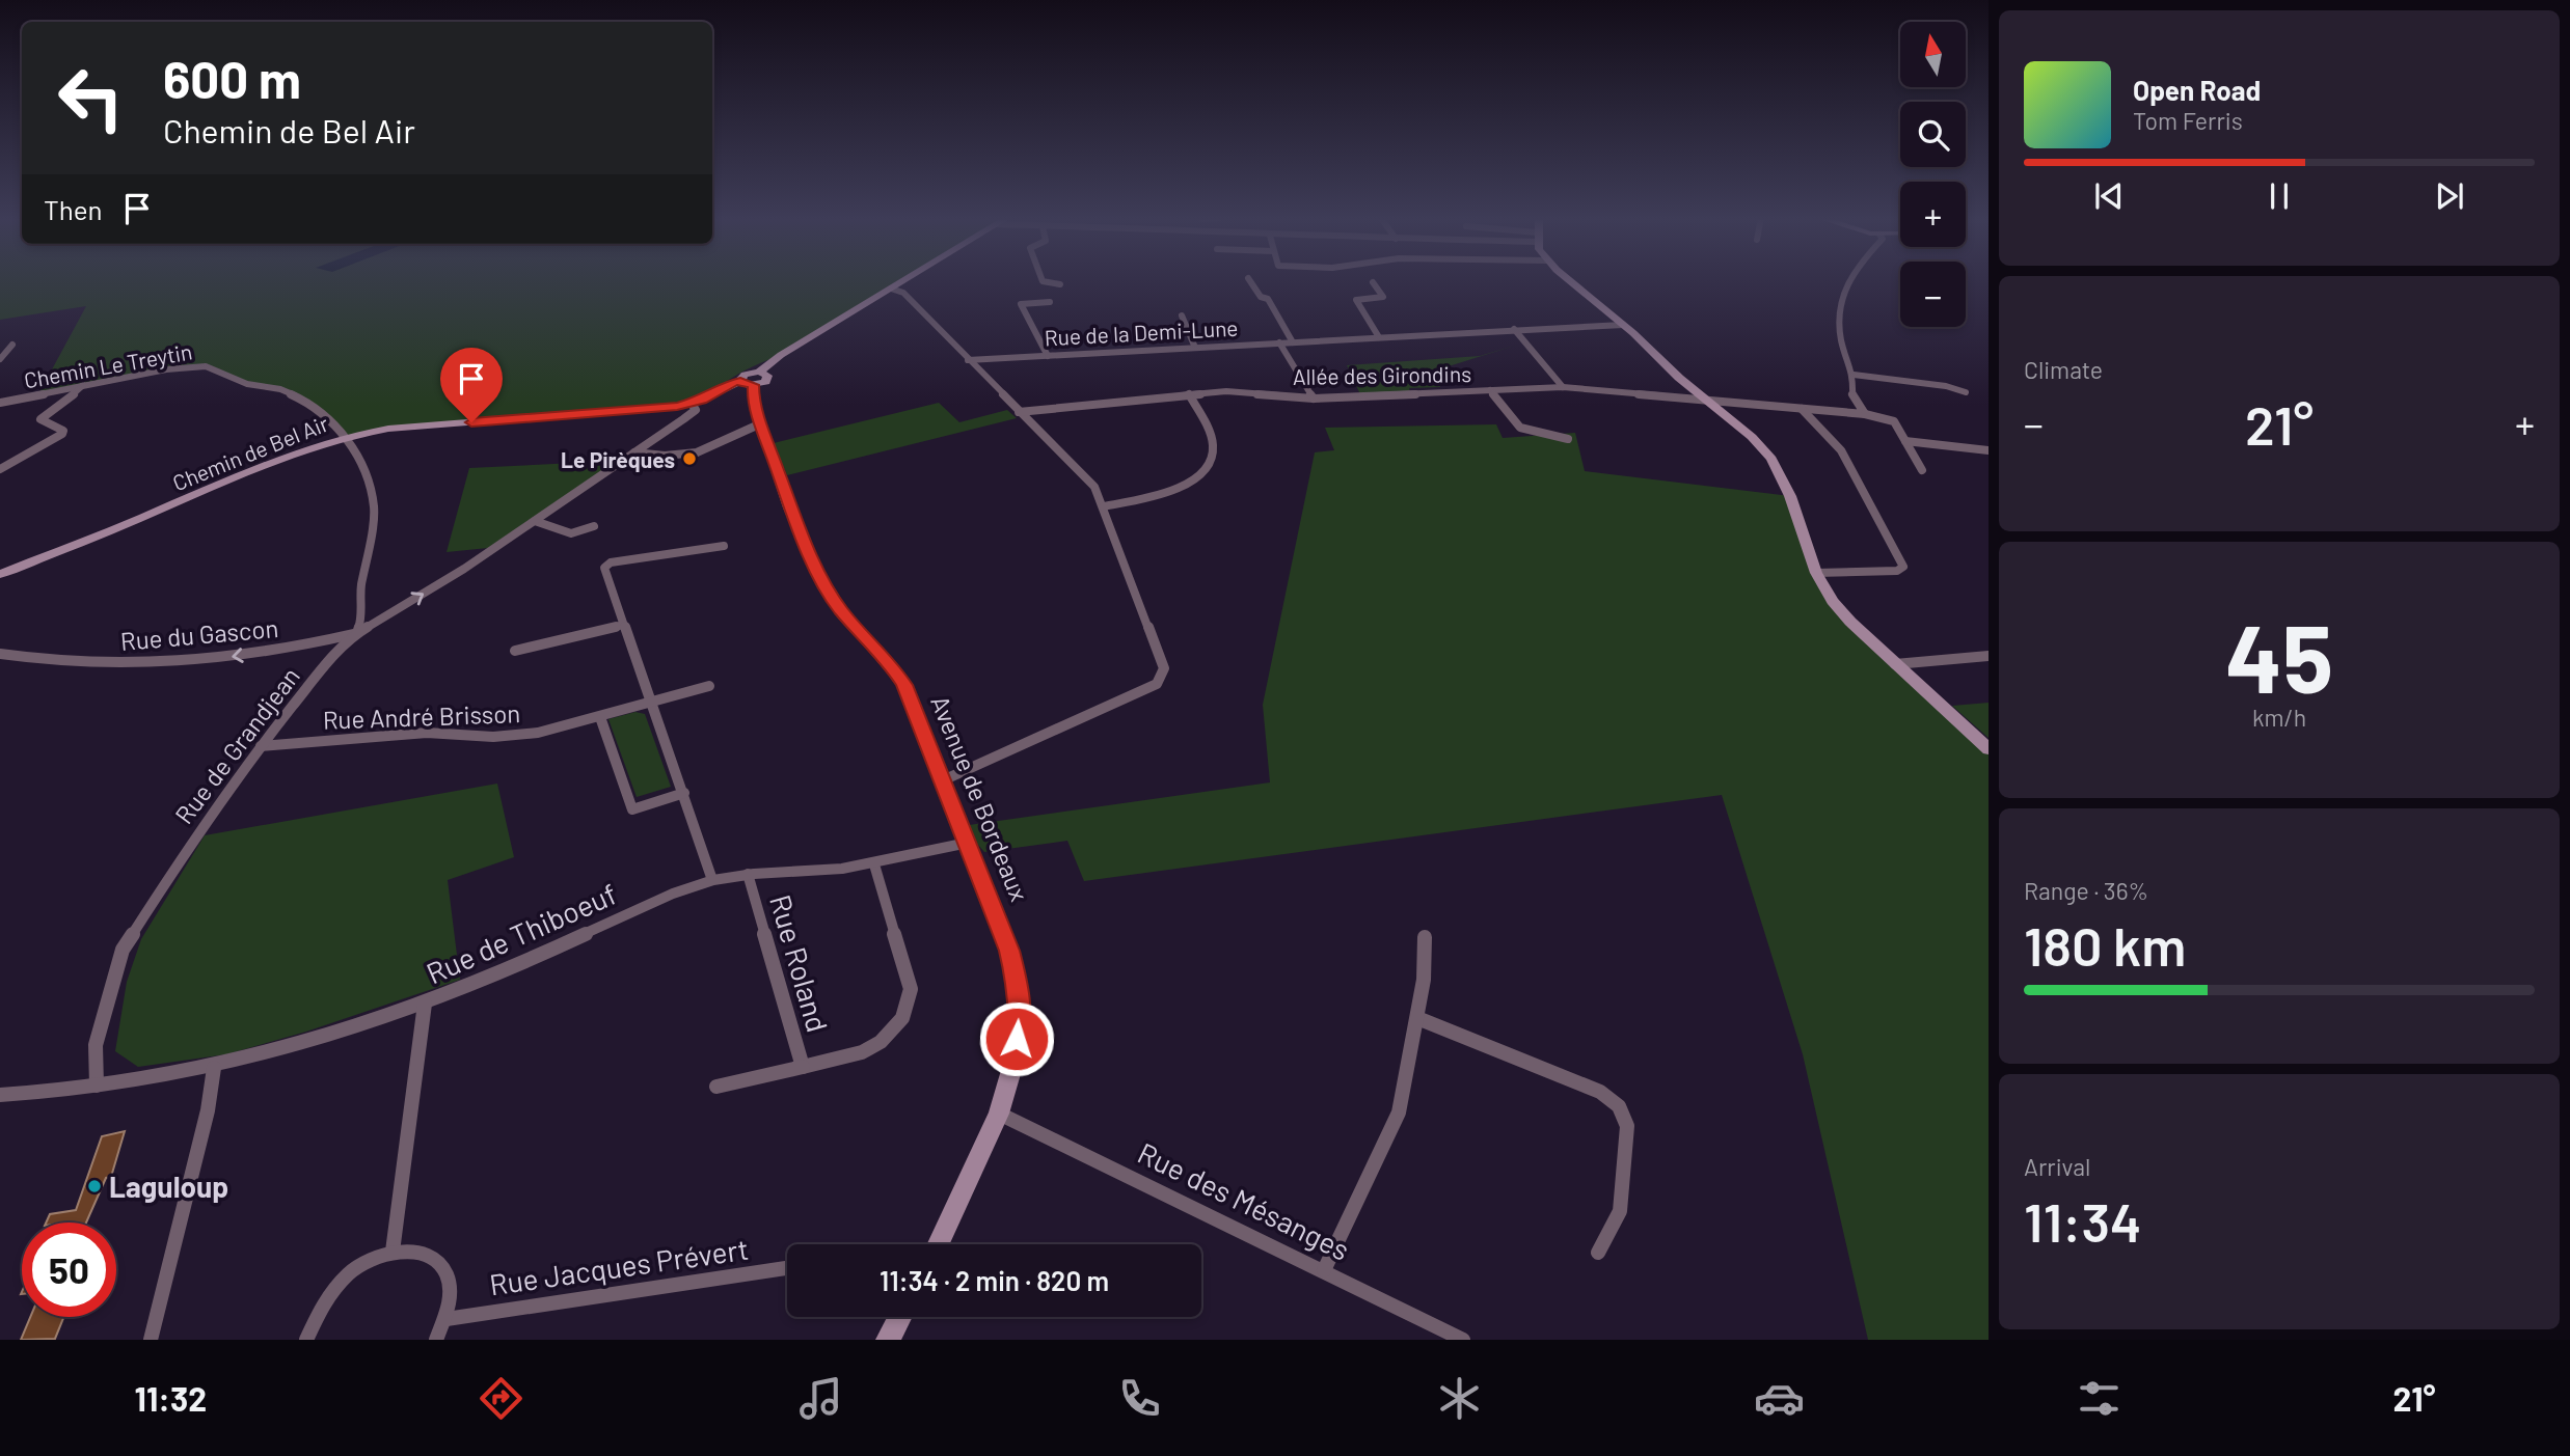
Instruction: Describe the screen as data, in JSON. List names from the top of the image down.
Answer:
{
  "streets": {
    "street": [
      "Rue de la Demi-Lune",
      "Chemin Le Treytin",
      "Allée des Girondins",
      "Chemin de Bel Air",
      "Rue du Gascon",
      "Rue André Brisson",
      "Rue de Grandjean",
      "Avenue de Bordeaux",
      "Rue de Thiboeuf",
      "Rue Roland",
      "Rue des Mésanges",
      "Rue Jacques Prévert"
    ]
  },
  "crossings": [
    ["Chemin Le Treytin", "Chemin de Bel Air"],
    ["Chemin Le Treytin", "Rue du Gascon"],
    ["Chemin Le Treytin", "Rue de Grandjean"],
    ["Chemin de Bel Air", "Rue de Grandjean"],
    ["Chemin de Bel Air", "Avenue de Bordeaux"],
    ["Rue du Gascon", "Rue de Grandjean"],
    ["Rue André Brisson", "Rue de Grandjean"],
    ["Rue de Grandjean", "Rue de Thiboeuf"],
    ["Avenue de Bordeaux", "Rue de Thiboeuf"],
    ["Avenue de Bordeaux", "Rue des Mésanges"],
    ["Rue de Thiboeuf", "Rue Roland"]
  ],
  "one_way": ["Rue du Gascon"],
  "places": ["Le Pirèques", "Laguloup"],
  "north": "top",
  "page": {
    "map_buttons": ["+", "−"],
    "turn": ["600 m", "Chemin de Bel Air"],
    "song": ["Open Road", "Tom Ferris"],
    "then": "Then",
    "tile": [
      "Climate",
      ["45", "km/h"],
      ["Range · 36%", "180 km"],
      ["Arrival", "11:34"]
    ],
    "heat": ["−", "21°", "+"],
    "limit": "50",
    "trip": "11:34 · 2 min · 820 m",
    "tabs": ["11:32", "21°"]
  }
}
